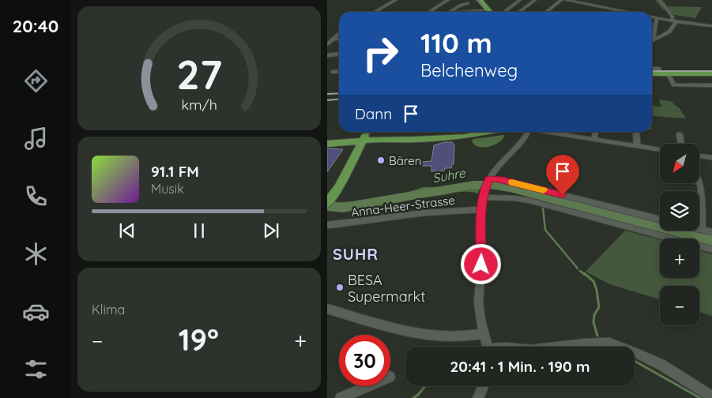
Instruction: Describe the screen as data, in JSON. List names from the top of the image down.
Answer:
{
  "streets": {
    "street": ["Anna-Heer-Strasse"]
  },
  "districts": ["SUHR"],
  "water": ["Suhre"],
  "places": ["Bären", "BESA Supermarkt"],
  "north": "bottom left",
  "page": {
    "tabs": "20:40",
    "turn": ["110 m", "Belchenweg"],
    "then": "Dann",
    "map_buttons": ["+", "−"],
    "song": ["91.1 FM", "Musik"],
    "tile": "Klima",
    "heat": ["−", "19°", "+"],
    "limit": "30",
    "trip": "20:41 · 1 Min. · 190 m",
    "gauge": ["27", "km/h"]
  }
}
